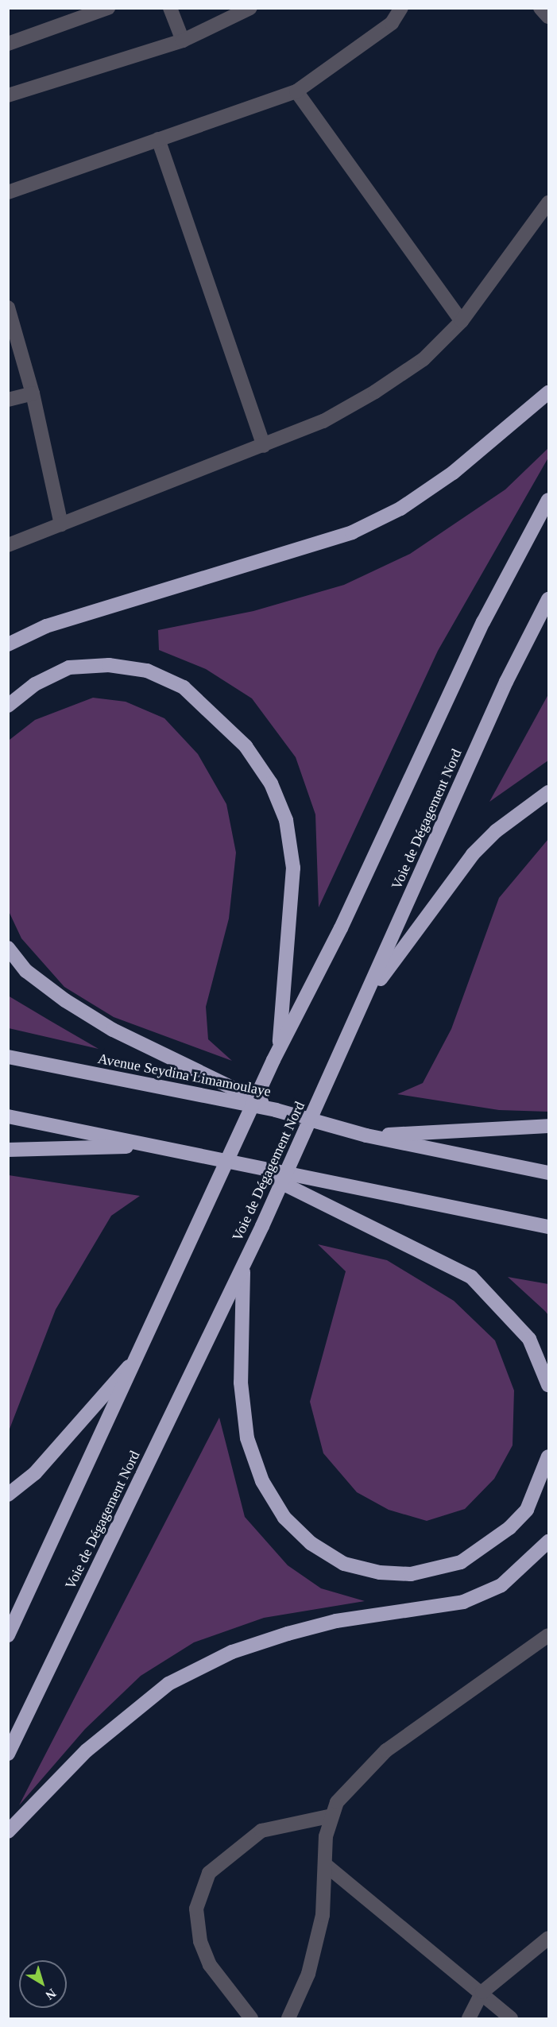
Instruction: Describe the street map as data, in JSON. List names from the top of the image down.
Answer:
{
  "streets": {
    "highway": ["Voie de Dégagement Nord", "Avenue Seydina Limamoulaye"]
  },
  "north": "bottom right"
}
